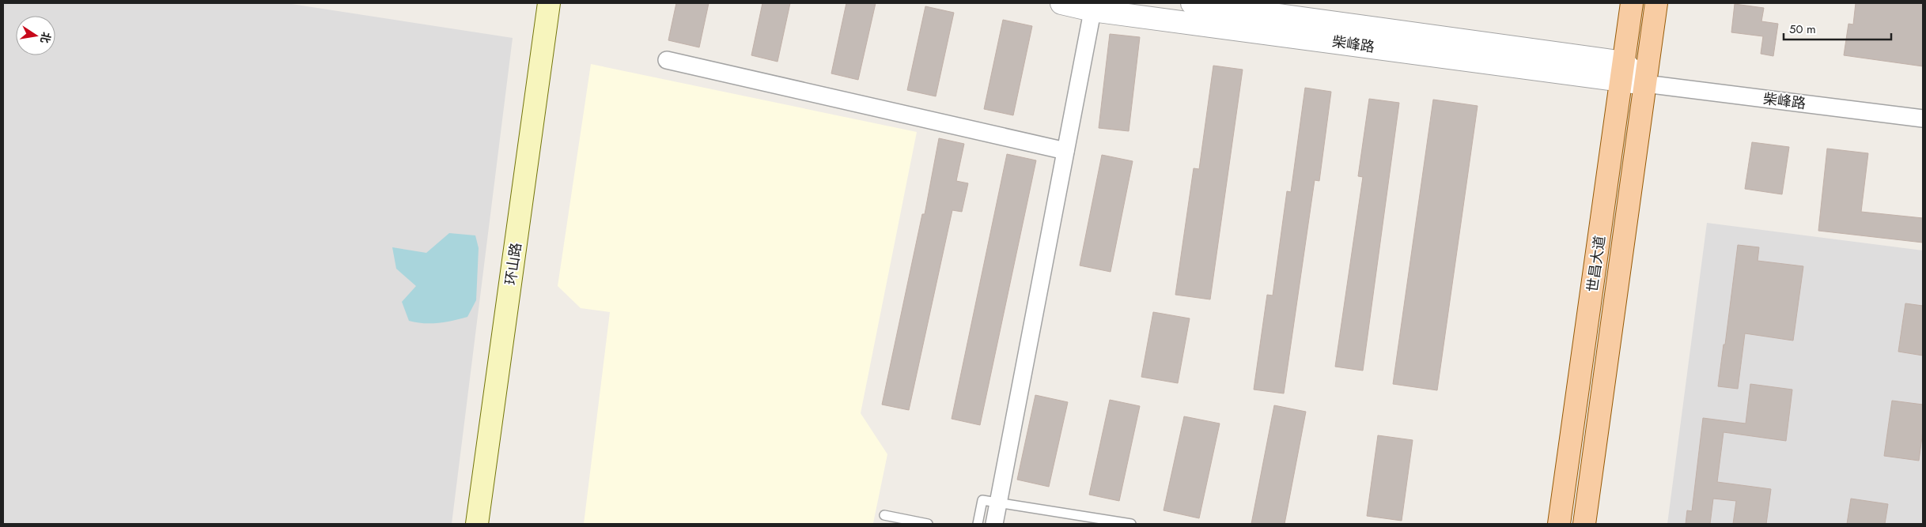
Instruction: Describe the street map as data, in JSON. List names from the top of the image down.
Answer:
{
  "streets": {
    "main road": ["环山路", "世昌大道"],
    "street": ["柴峰路"]
  },
  "crossings": [
    ["柴峰路", "世昌大道"]
  ],
  "scale_bar": "50 m",
  "north": "right"
}
